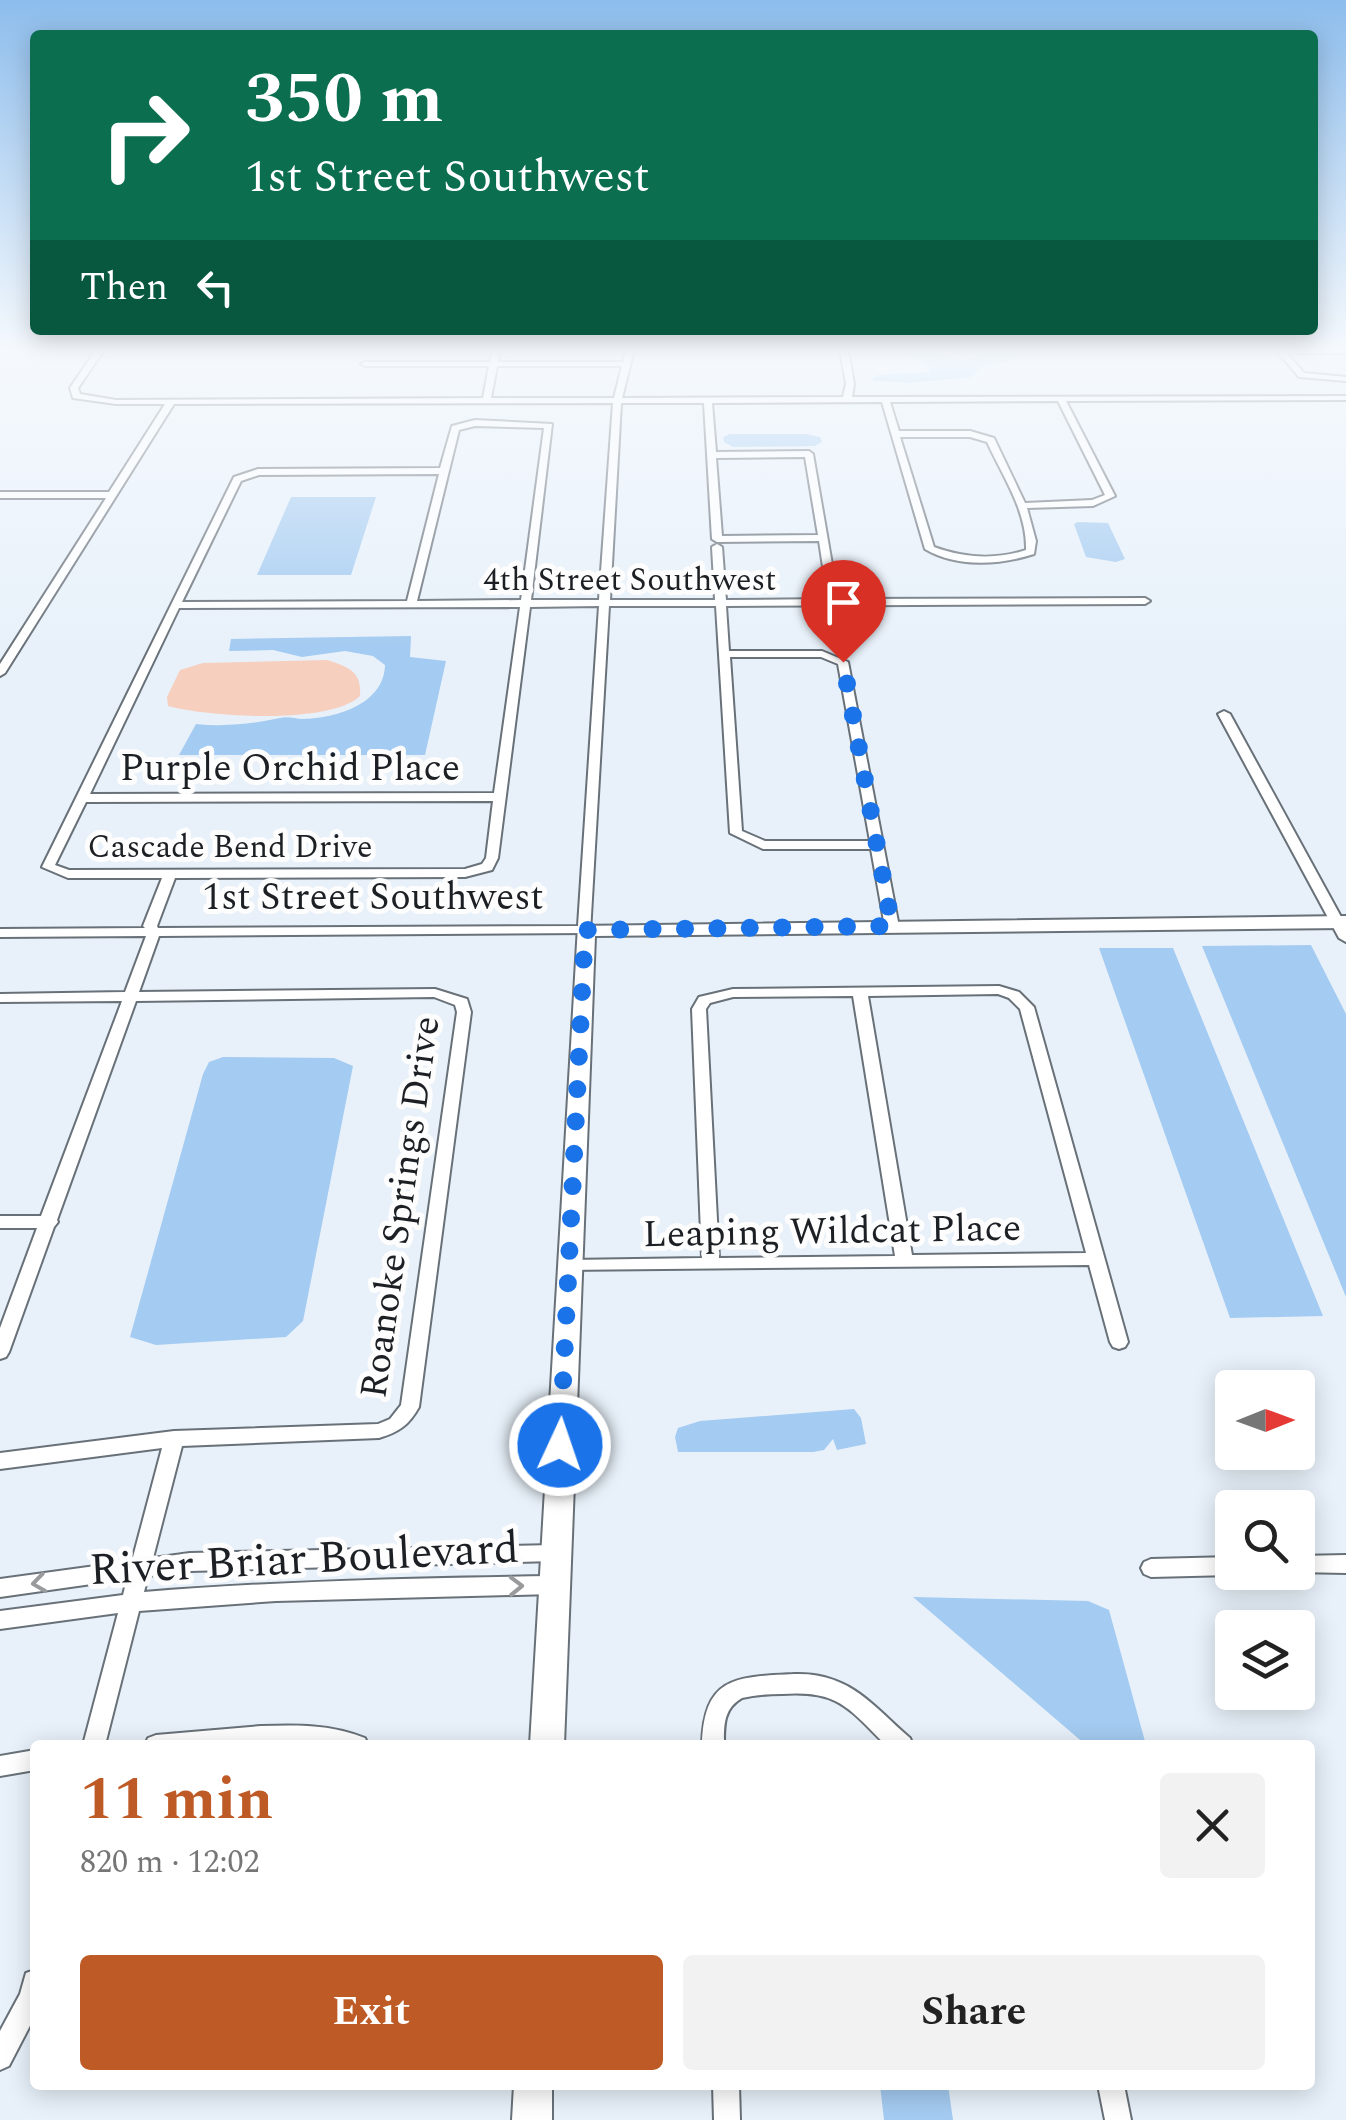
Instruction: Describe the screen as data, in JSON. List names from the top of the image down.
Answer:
{
  "streets": {
    "street": [
      "4th Street Southwest",
      "Purple Orchid Place",
      "Cascade Bend Drive",
      "1st Street Southwest",
      "Roanoke Springs Drive",
      "Leaping Wildcat Place",
      "River Briar Boulevard"
    ]
  },
  "crossings": [
    ["4th Street Southwest", "Cascade Bend Drive"],
    ["Purple Orchid Place", "Cascade Bend Drive"]
  ],
  "north": "right",
  "page": {
    "turn": ["350 m", "1st Street Southwest"],
    "then": "Then",
    "heading": ["11 min", "820 m · 12:02"],
    "buttons": ["Exit", "Share"]
  }
}
